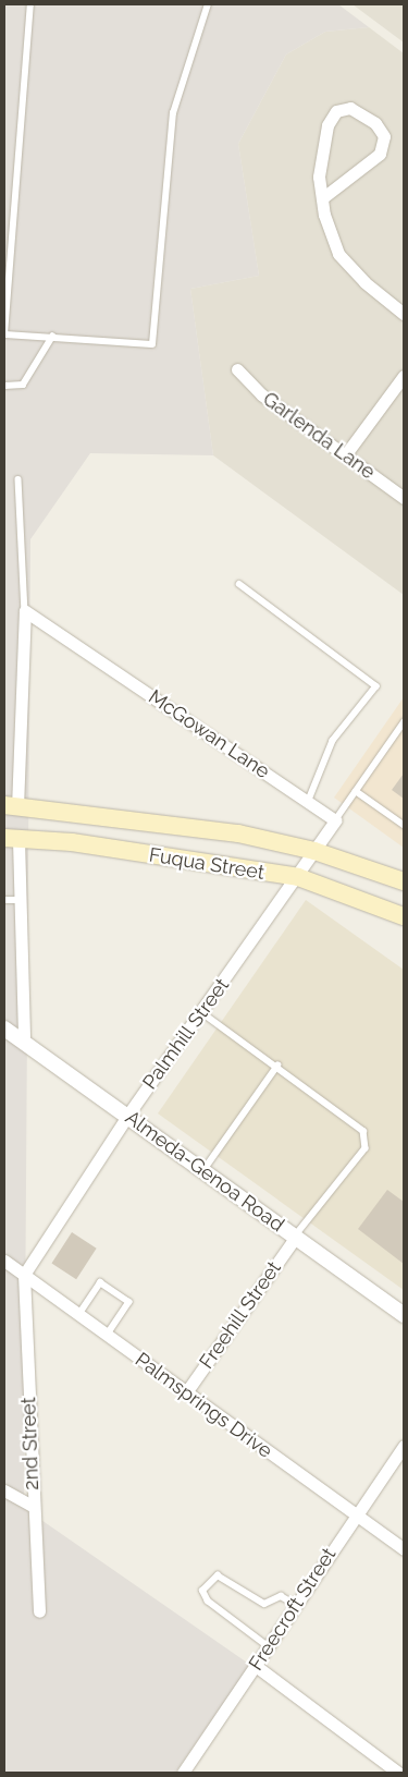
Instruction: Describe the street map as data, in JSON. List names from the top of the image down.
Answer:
{
  "streets": {
    "main road": ["Fuqua Street"],
    "street": [
      "Garlenda Lane",
      "McGowan Lane",
      "Palmhill Street",
      "Almeda-Genoa Road",
      "Freehill Street",
      "Palmsprings Drive",
      "2nd Street",
      "Freecroft Street"
    ]
  },
  "crossings": [
    ["Fuqua Street", "Palmhill Street"],
    ["Palmhill Street", "Almeda-Genoa Road"],
    ["Palmhill Street", "Palmsprings Drive"],
    ["Palmhill Street", "2nd Street"],
    ["Almeda-Genoa Road", "Freehill Street"],
    ["Freehill Street", "Palmsprings Drive"],
    ["Palmsprings Drive", "2nd Street"],
    ["Palmsprings Drive", "Freecroft Street"]
  ]
}
